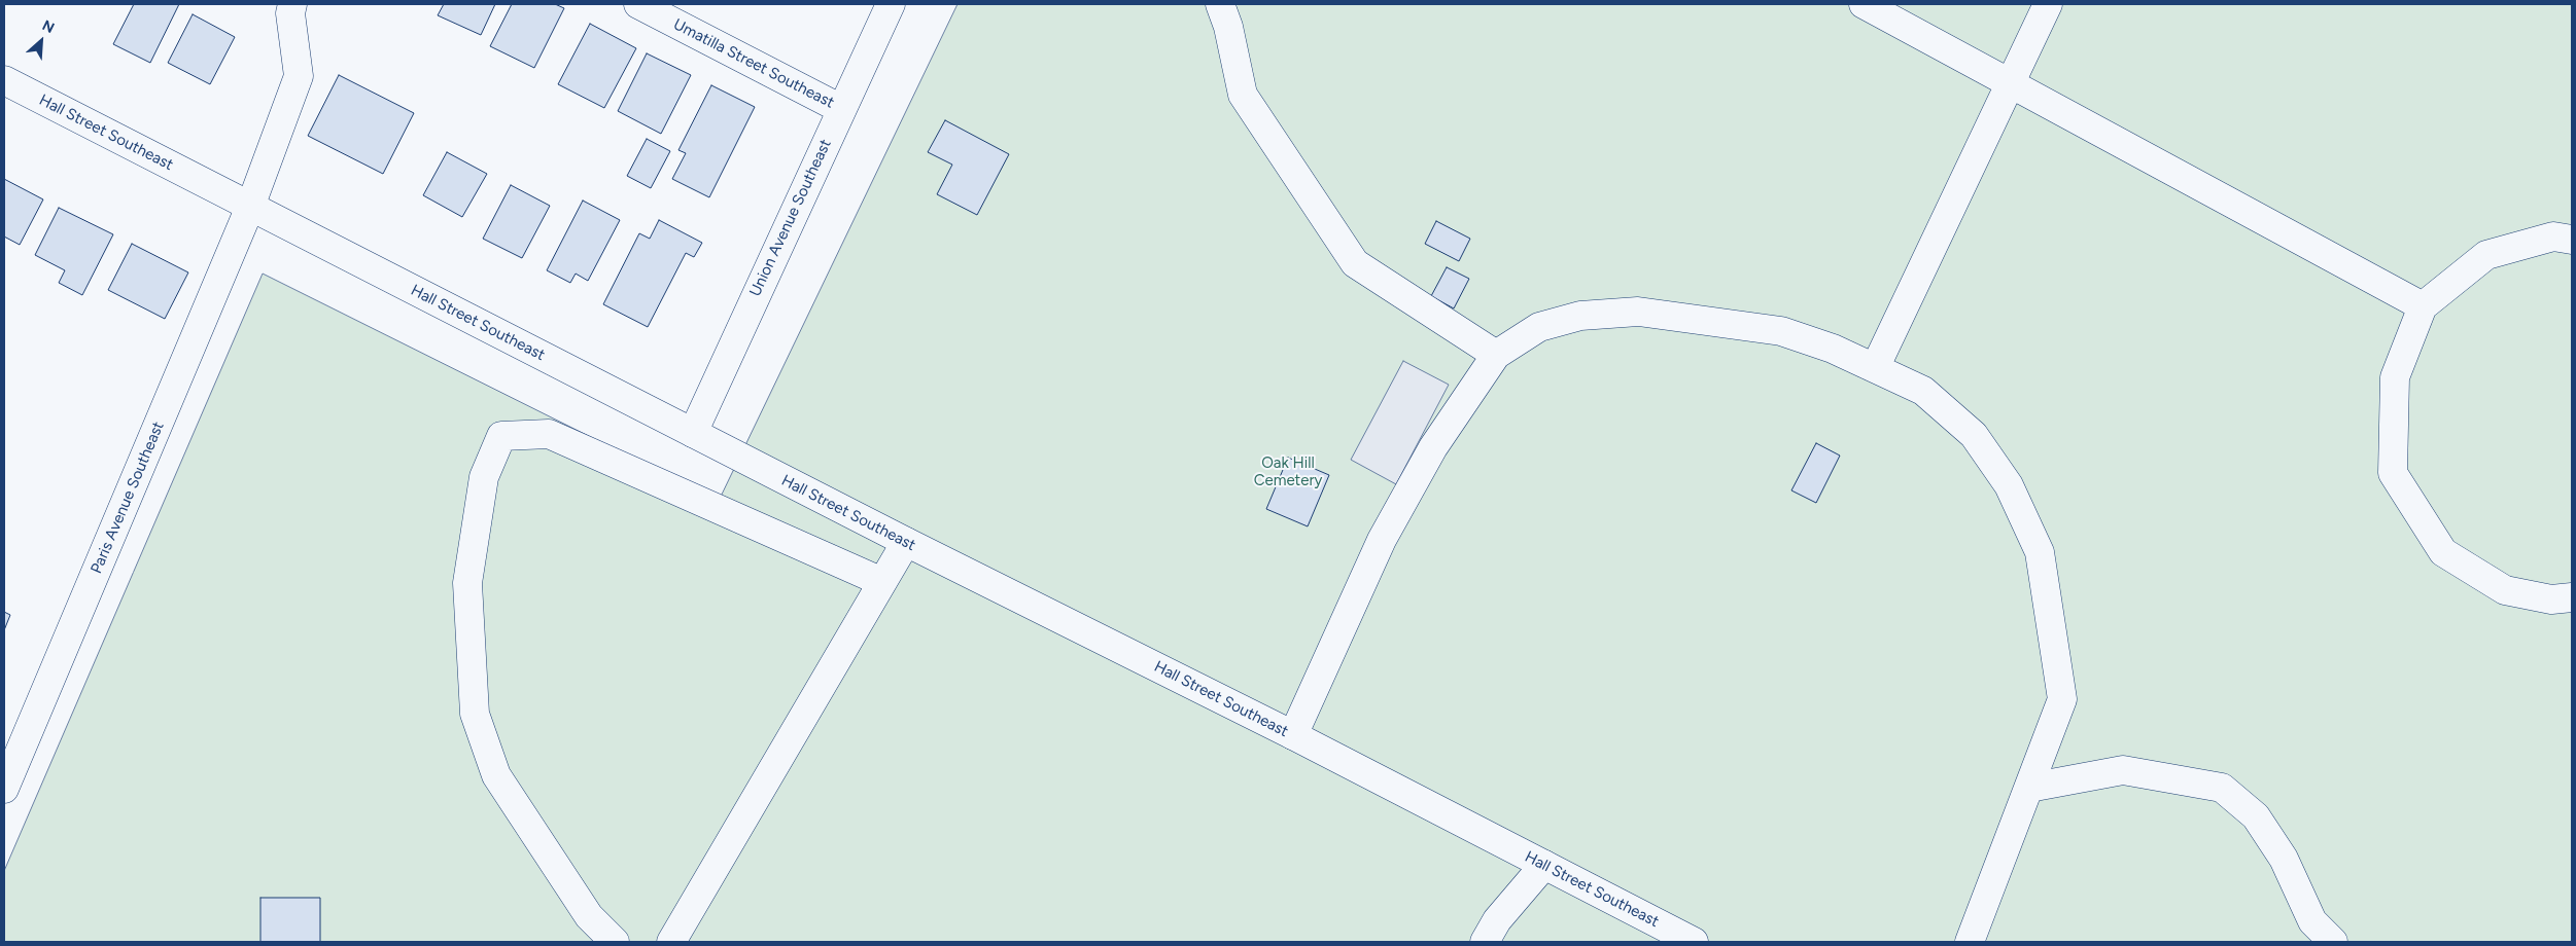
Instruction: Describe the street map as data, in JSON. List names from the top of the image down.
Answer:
{
  "streets": {
    "main road": [
      "Umatilla Street Southeast",
      "Hall Street Southeast",
      "Union Avenue Southeast",
      "Paris Avenue Southeast"
    ]
  },
  "crossings": [
    ["Umatilla Street Southeast", "Union Avenue Southeast"],
    ["Hall Street Southeast", "Union Avenue Southeast"],
    ["Hall Street Southeast", "Paris Avenue Southeast"]
  ],
  "parks": ["Oak Hill Cemetery"],
  "north": "top right"
}
